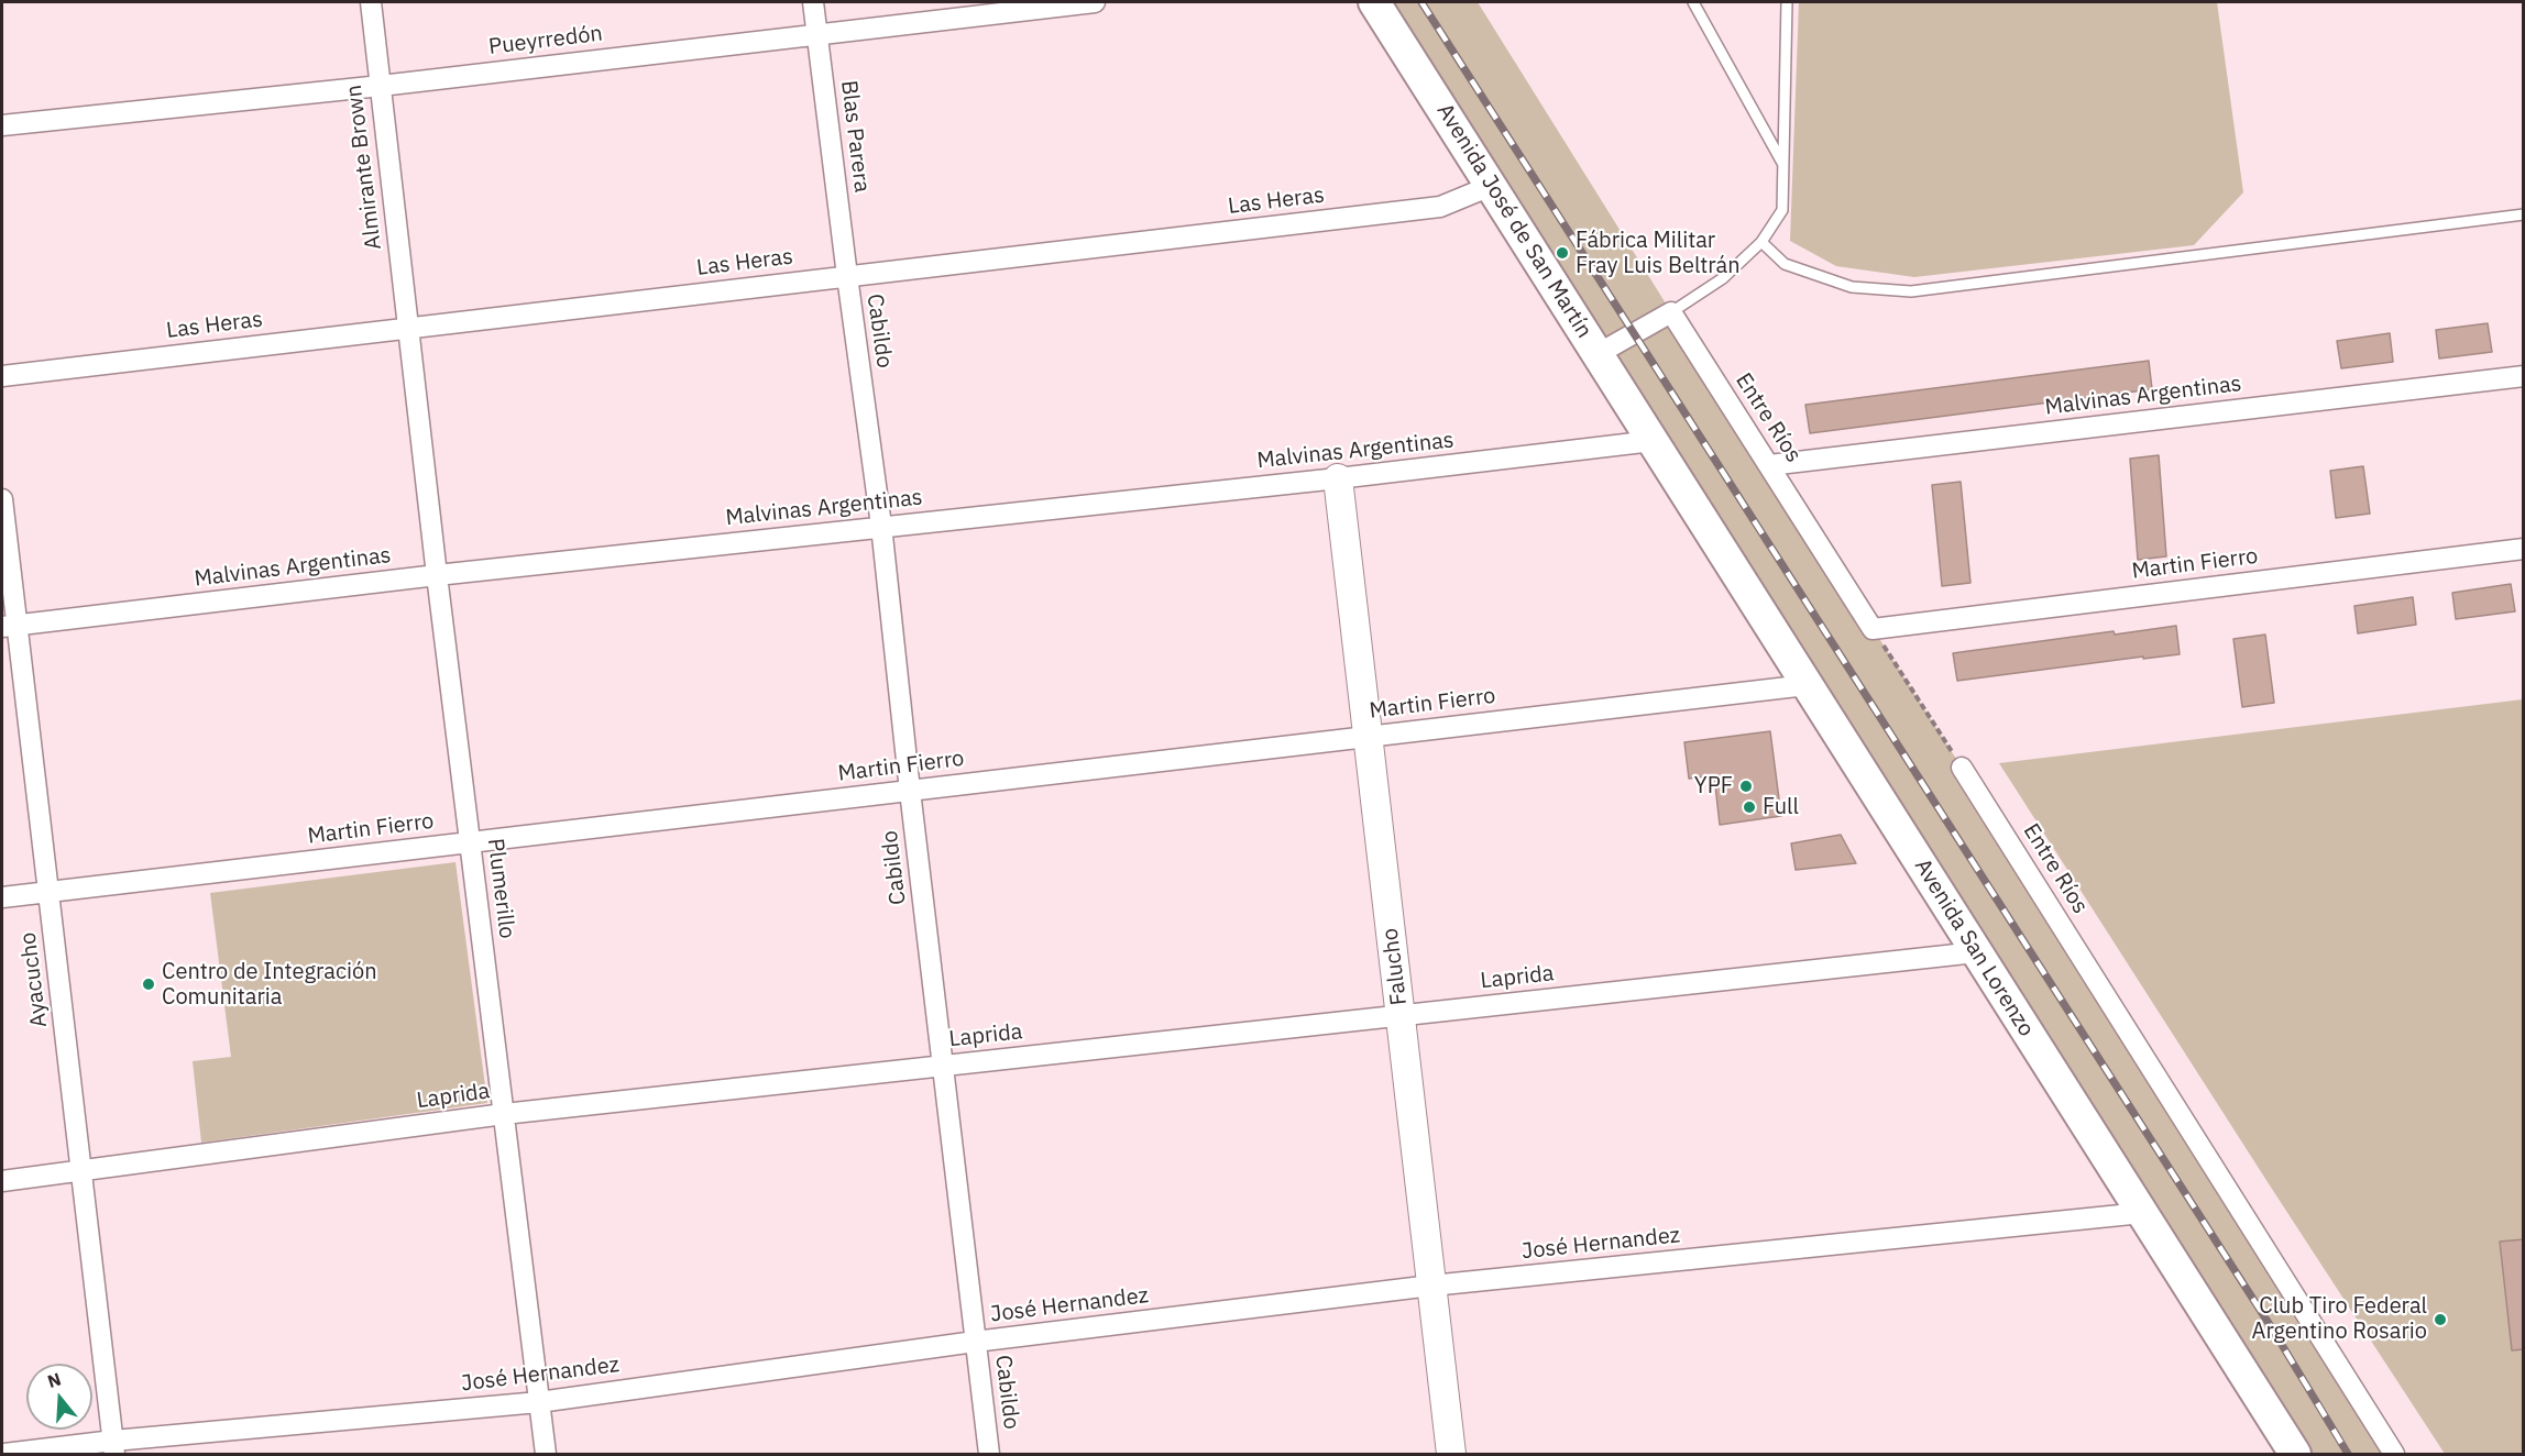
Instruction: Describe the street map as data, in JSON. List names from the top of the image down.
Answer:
{
  "streets": {
    "main road": ["Avenida José de San Martín", "Avenida San Lorenzo"],
    "street": [
      "Pueyrredón",
      "Blas Parera",
      "Almirante Brown",
      "Las Heras",
      "Cabildo",
      "Malvinas Argentinas",
      "Entre Ríos",
      "Martin Fierro",
      "Plumerillo",
      "Falucho",
      "Laprida",
      "Ayacucho",
      "José Hernandez"
    ]
  },
  "crossings": [
    ["Pueyrredón", "Blas Parera"],
    ["Pueyrredón", "Almirante Brown"],
    ["Blas Parera", "Las Heras"],
    ["Blas Parera", "Cabildo"],
    ["Almirante Brown", "Las Heras"],
    ["Almirante Brown", "Plumerillo"],
    ["Las Heras", "Avenida José de San Martín"],
    ["Las Heras", "Cabildo"],
    ["Las Heras", "Plumerillo"],
    ["Avenida José de San Martín", "Malvinas Argentinas"],
    ["Avenida José de San Martín", "Avenida San Lorenzo"],
    ["Cabildo", "Malvinas Argentinas"],
    ["Cabildo", "Martin Fierro"],
    ["Cabildo", "Laprida"],
    ["Cabildo", "José Hernandez"],
    ["Malvinas Argentinas", "Entre Ríos"],
    ["Malvinas Argentinas", "Plumerillo"],
    ["Malvinas Argentinas", "Avenida San Lorenzo"],
    ["Malvinas Argentinas", "Falucho"],
    ["Malvinas Argentinas", "Ayacucho"],
    ["Entre Ríos", "Martin Fierro"],
    ["Martin Fierro", "Plumerillo"],
    ["Martin Fierro", "Avenida San Lorenzo"],
    ["Martin Fierro", "Falucho"],
    ["Martin Fierro", "Ayacucho"],
    ["Plumerillo", "Laprida"],
    ["Plumerillo", "José Hernandez"],
    ["Avenida San Lorenzo", "Laprida"],
    ["Avenida San Lorenzo", "José Hernandez"],
    ["Falucho", "Laprida"],
    ["Falucho", "José Hernandez"],
    ["Laprida", "Ayacucho"],
    ["Ayacucho", "José Hernandez"]
  ],
  "places": [
    "Fábrica Militar Fray Luis Beltrán",
    "YPF",
    "Full",
    "Centro de Integración Comunitaria",
    "Club Tiro Federal Argentino Rosario"
  ],
  "north": "top"
}
